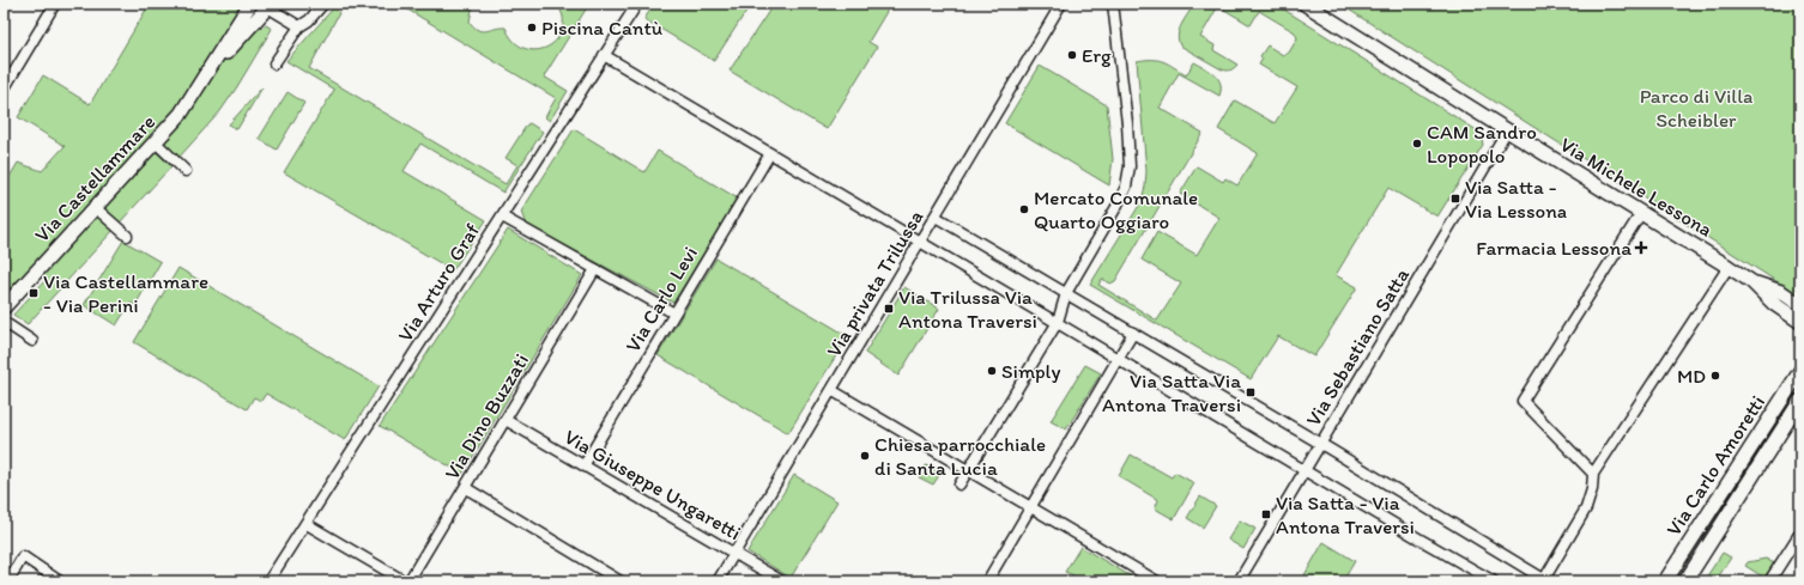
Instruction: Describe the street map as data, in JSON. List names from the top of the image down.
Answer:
{
  "streets": {
    "street": [
      "Via Castellammare",
      "Via Michele Lessona",
      "Via Arturo Graf",
      "Via privata Trilussa",
      "Via Carlo Levi",
      "Via Sebastiano Satta",
      "Via Dino Buzzati",
      "Via Carlo Amoretti",
      "Via Giuseppe Ungaretti"
    ]
  },
  "crossings": [
    ["Via Michele Lessona", "Via Sebastiano Satta"],
    ["Via privata Trilussa", "Via Giuseppe Ungaretti"],
    ["Via Carlo Levi", "Via Giuseppe Ungaretti"],
    ["Via Dino Buzzati", "Via Giuseppe Ungaretti"]
  ],
  "parks": ["Parco di Villa Scheibler"],
  "places": {
    "other": [
      "Piscina Cantù",
      "Erg",
      "CAM Sandro Lopopolo",
      "Mercato Comunale Quarto Oggiaro",
      "Simply",
      "MD",
      "Chiesa parrocchiale di Santa Lucia"
    ],
    "transit": [
      "Via Satta - Via Lessona",
      "Via Castellammare - Via Perini",
      "Via Trilussa Via Antona Traversi",
      "Via Satta Via Antona Traversi",
      "Via Satta - Via Antona Traversi"
    ],
    "health": ["Farmacia Lessona"]
  }
}
